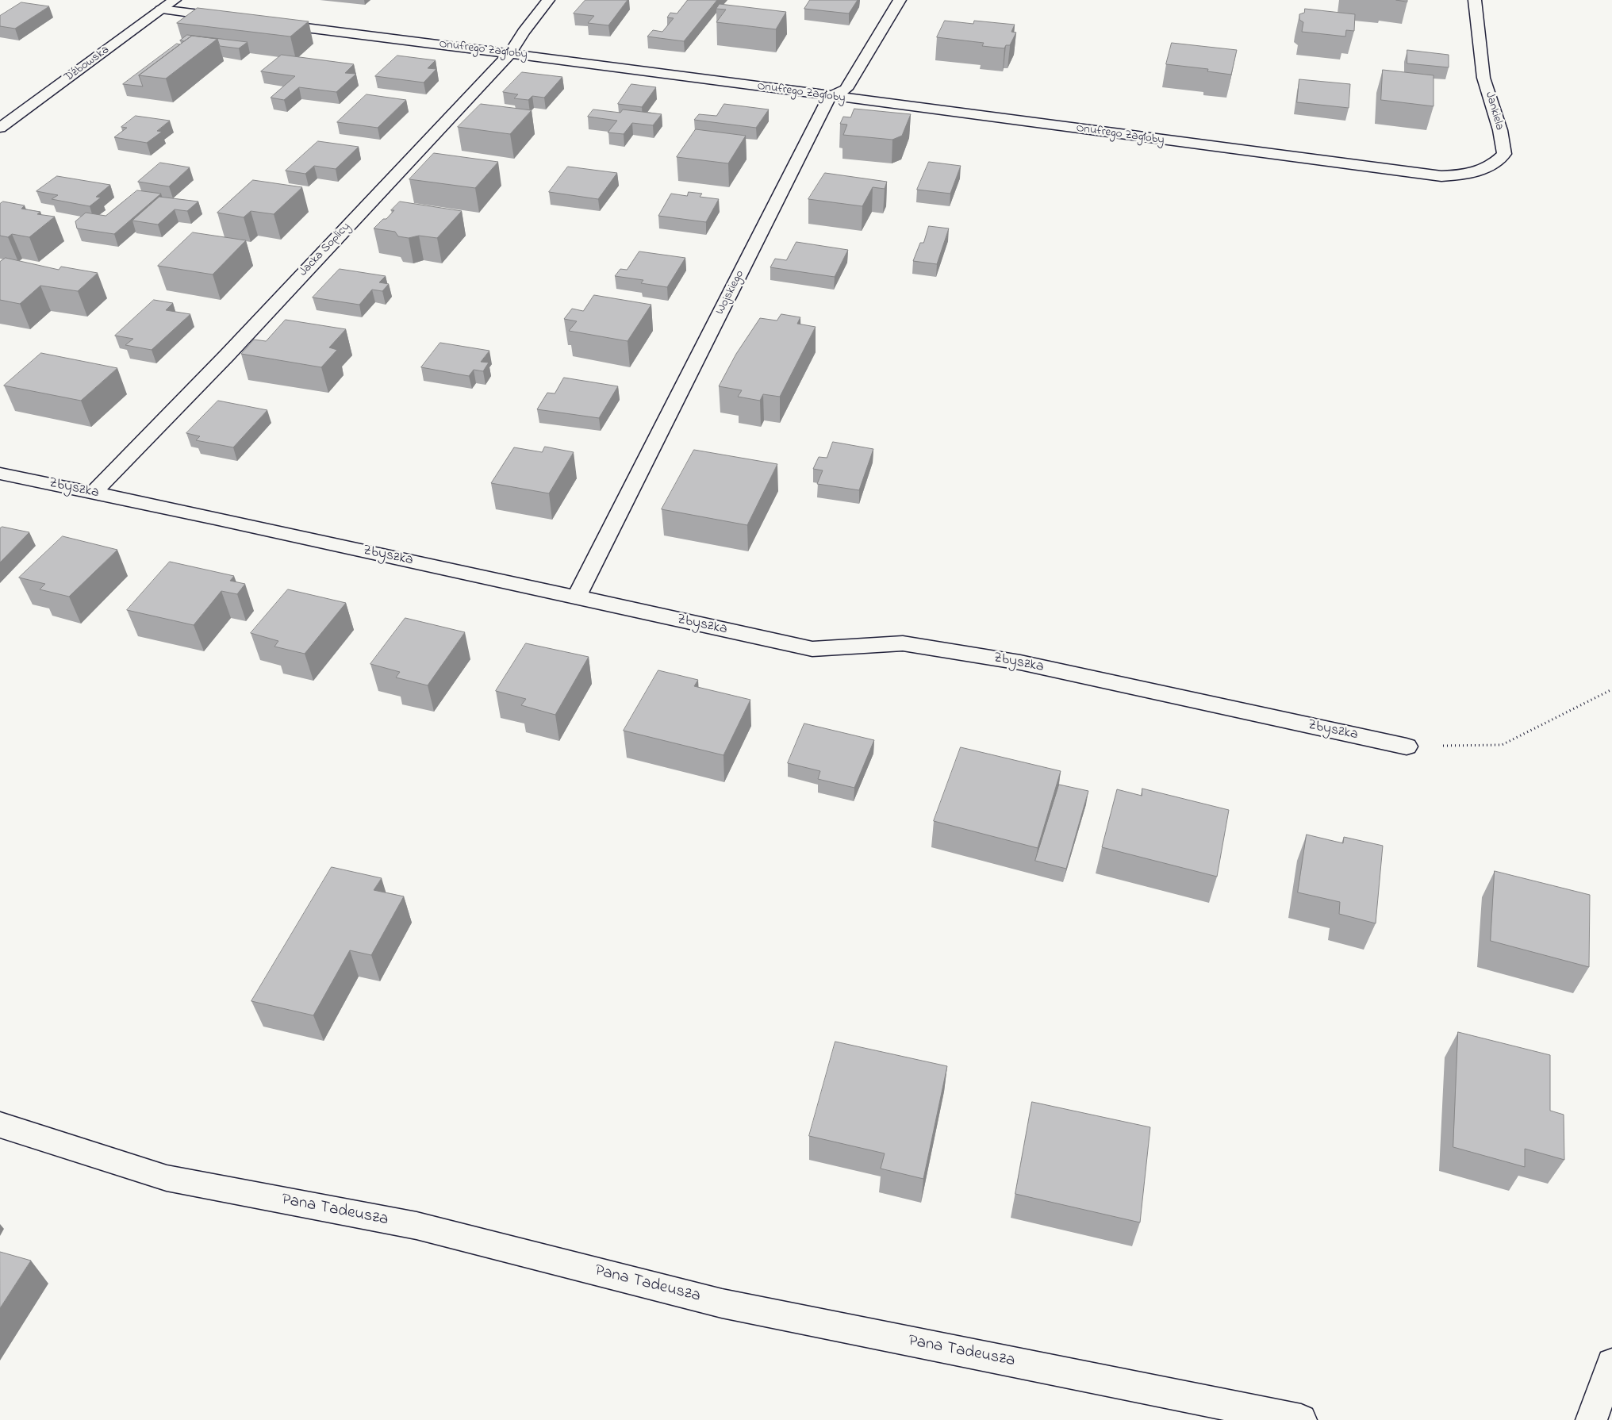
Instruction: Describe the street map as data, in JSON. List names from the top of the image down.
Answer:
{
  "streets": {
    "street": [
      "Onufrego Zagłoby",
      "Dźbowska",
      "Jankiela",
      "Jacka Soplicy",
      "Wojskiego",
      "Zbyszka",
      "Pana Tadeusza"
    ]
  },
  "crossings": [
    ["Onufrego Zagłoby", "Jankiela"],
    ["Onufrego Zagłoby", "Jacka Soplicy"],
    ["Onufrego Zagłoby", "Wojskiego"],
    ["Jacka Soplicy", "Zbyszka"],
    ["Wojskiego", "Zbyszka"]
  ]
}
